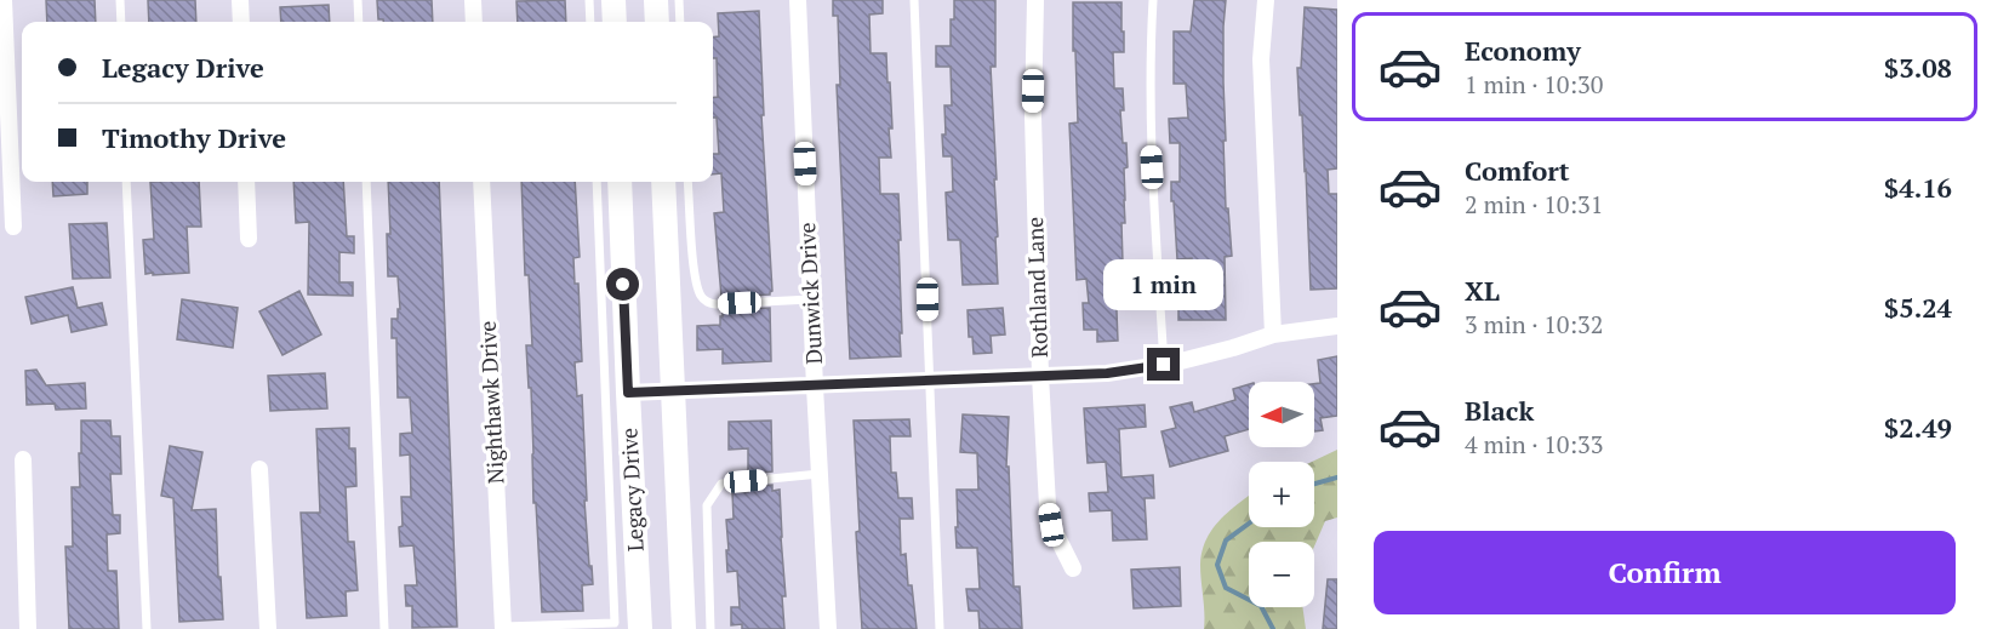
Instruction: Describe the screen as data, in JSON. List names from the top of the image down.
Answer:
{
  "streets": {
    "main road": ["Legacy Drive"],
    "street": ["Rothland Lane", "Dunwick Drive", "Nighthawk Drive"]
  },
  "north": "left",
  "page": {
    "list": [
      {
        "name": "Economy",
        "note": "1 min · 10:30",
        "value": "$3.08"
      },
      {
        "name": "Comfort",
        "note": "2 min · 10:31",
        "value": "$4.16"
      },
      {
        "name": "XL",
        "note": "3 min · 10:32",
        "value": "$5.24"
      },
      {
        "name": "Black",
        "note": "4 min · 10:33",
        "value": "$2.49"
      }
    ],
    "banner": ["Legacy Drive", "Timothy Drive"],
    "bubble": "1 min",
    "map_buttons": ["+", "−"],
    "buttons": "Confirm"
  }
}
